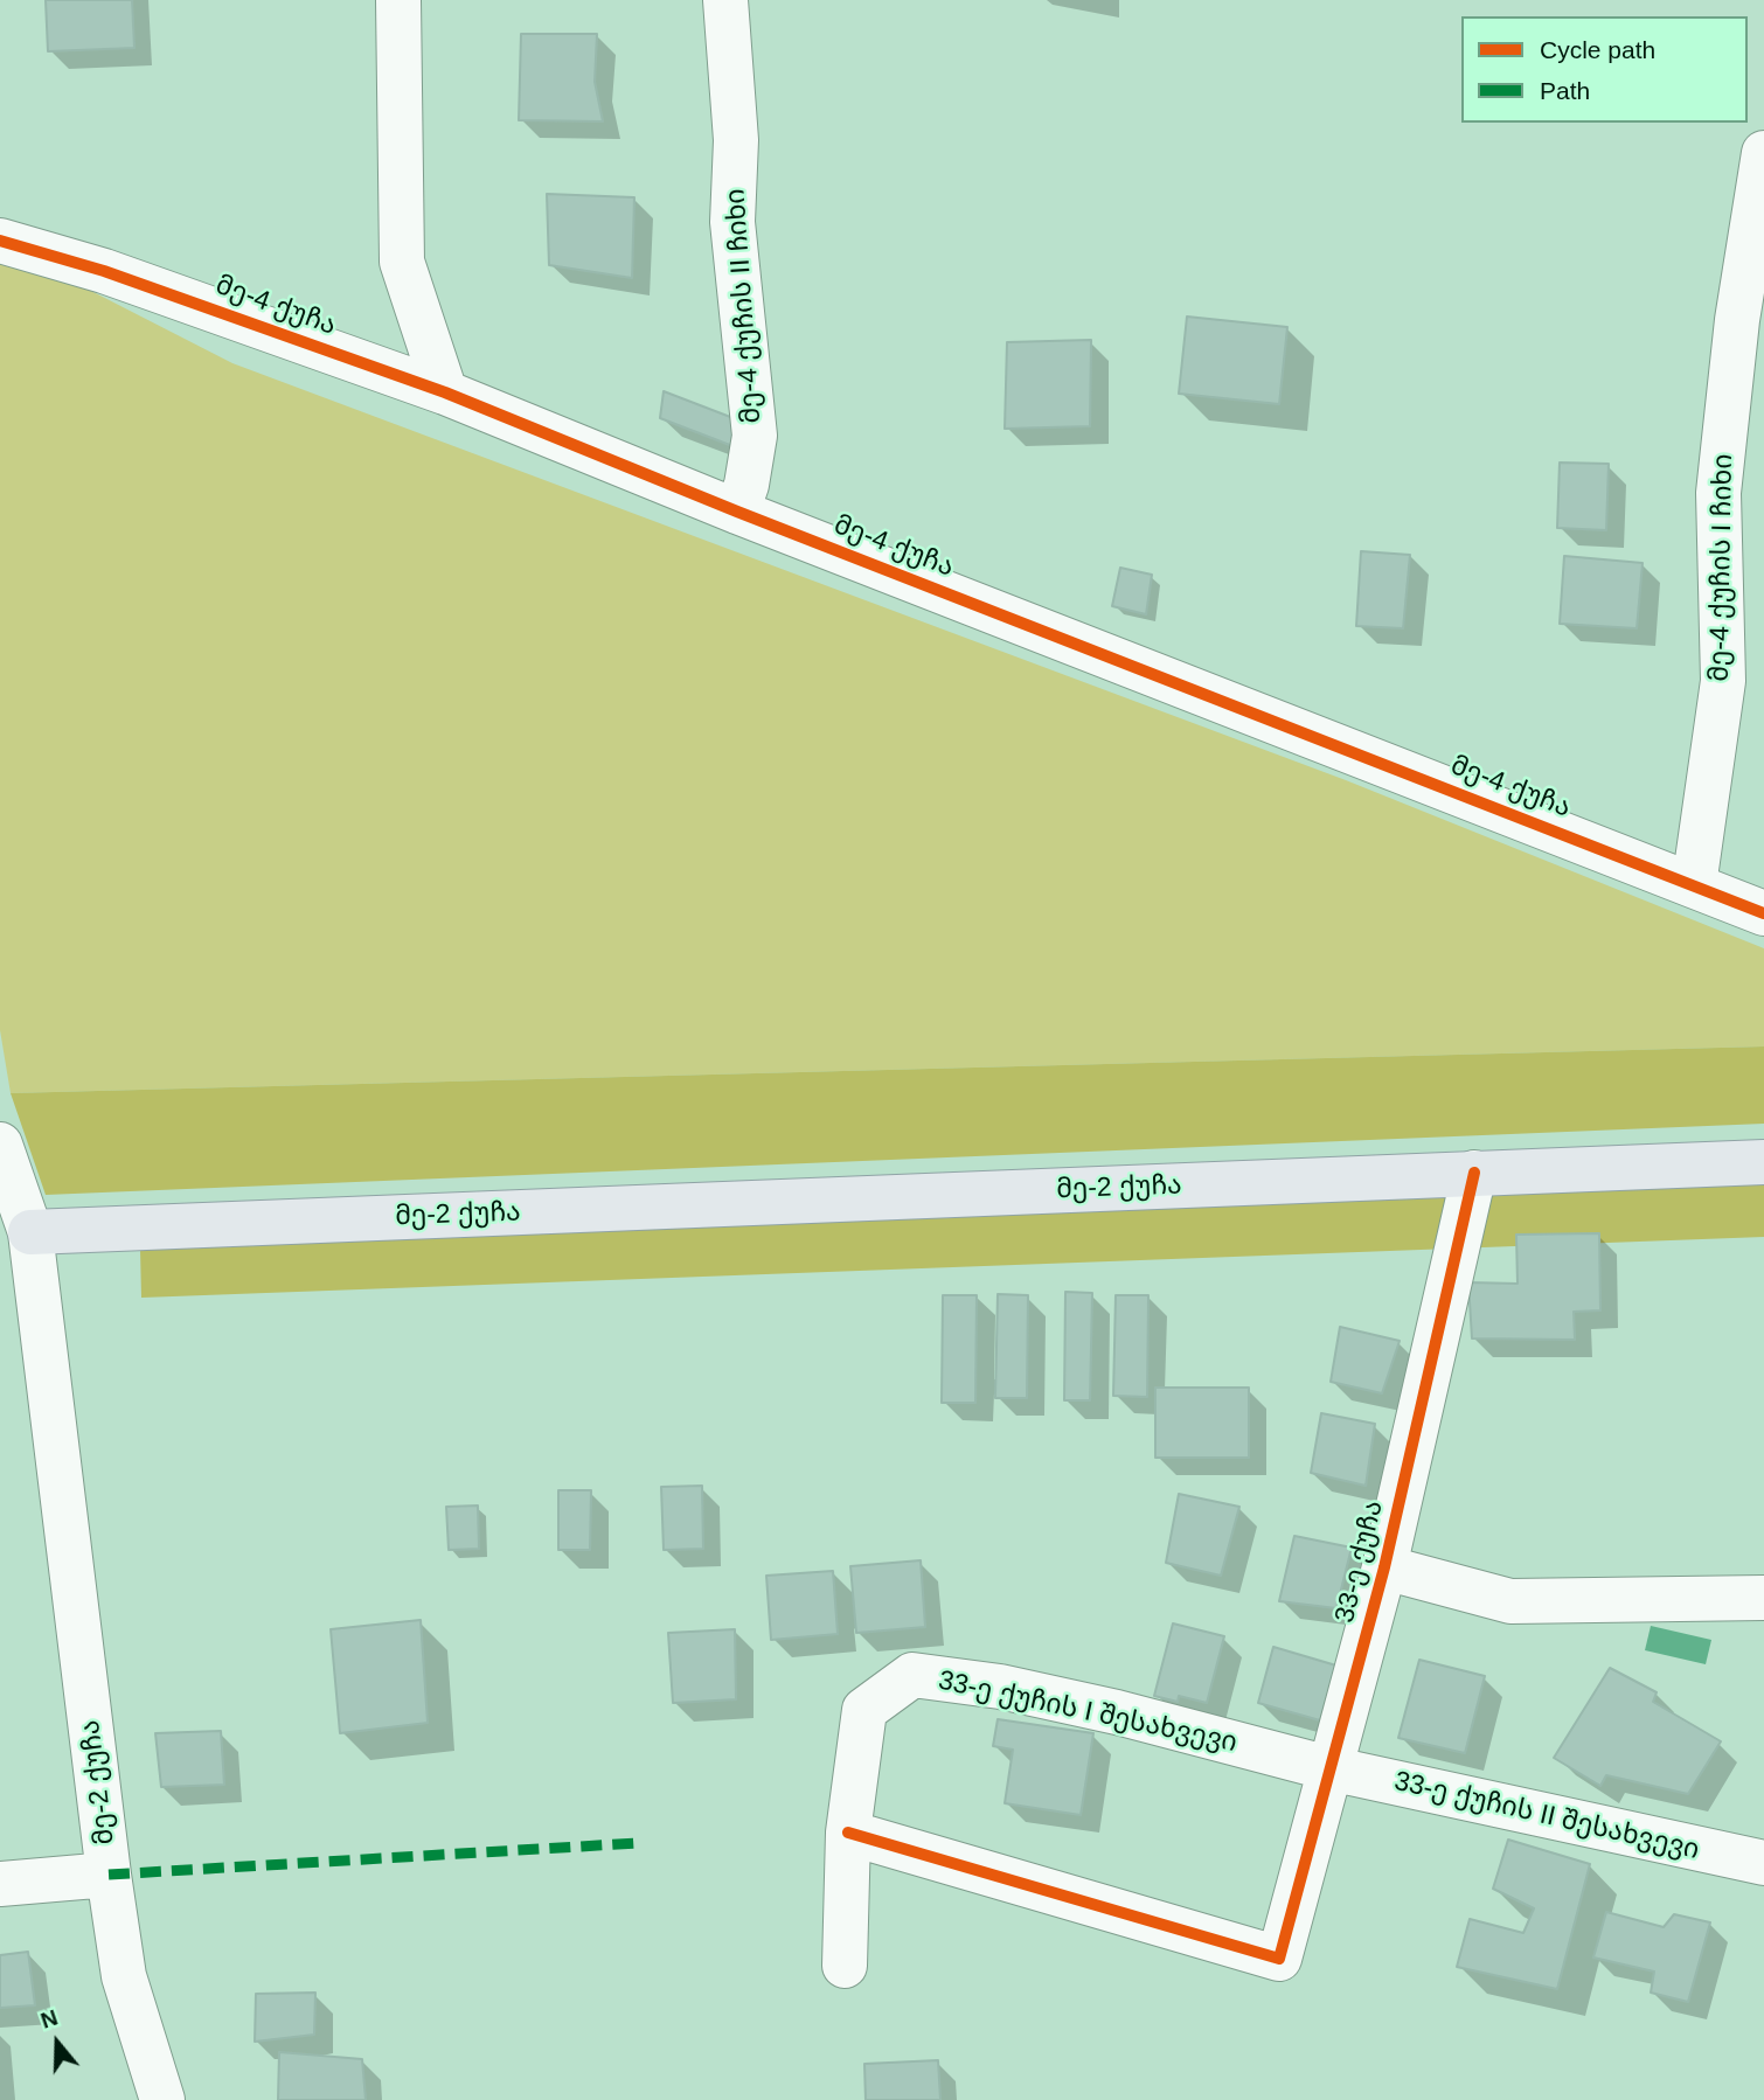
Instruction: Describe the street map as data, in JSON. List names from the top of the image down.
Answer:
{
  "streets": {
    "main road": ["მე-2 ქუჩა"],
    "street": [
      "მე-4 ქუჩა",
      "მე-4 ქუჩის II ჩიხი",
      "მე-4 ქუჩის I ჩიხი",
      "33-ე ქუჩა",
      "33-ე ქუჩის I შესახვევი",
      "33-ე ქუჩის II შესახვევი"
    ]
  },
  "crossings": [
    ["მე-4 ქუჩა", "მე-4 ქუჩის II ჩიხი"],
    ["მე-4 ქუჩა", "მე-4 ქუჩის I ჩიხი"],
    ["მე-2 ქუჩა", "33-ე ქუჩა"],
    ["33-ე ქუჩა", "33-ე ქუჩის I შესახვევი"],
    ["33-ე ქუჩა", "33-ე ქუჩის II შესახვევი"],
    ["33-ე ქუჩის I შესახვევი", "33-ე ქუჩის II შესახვევი"]
  ],
  "legend": ["Cycle path", "Path"],
  "north": "top"
}
